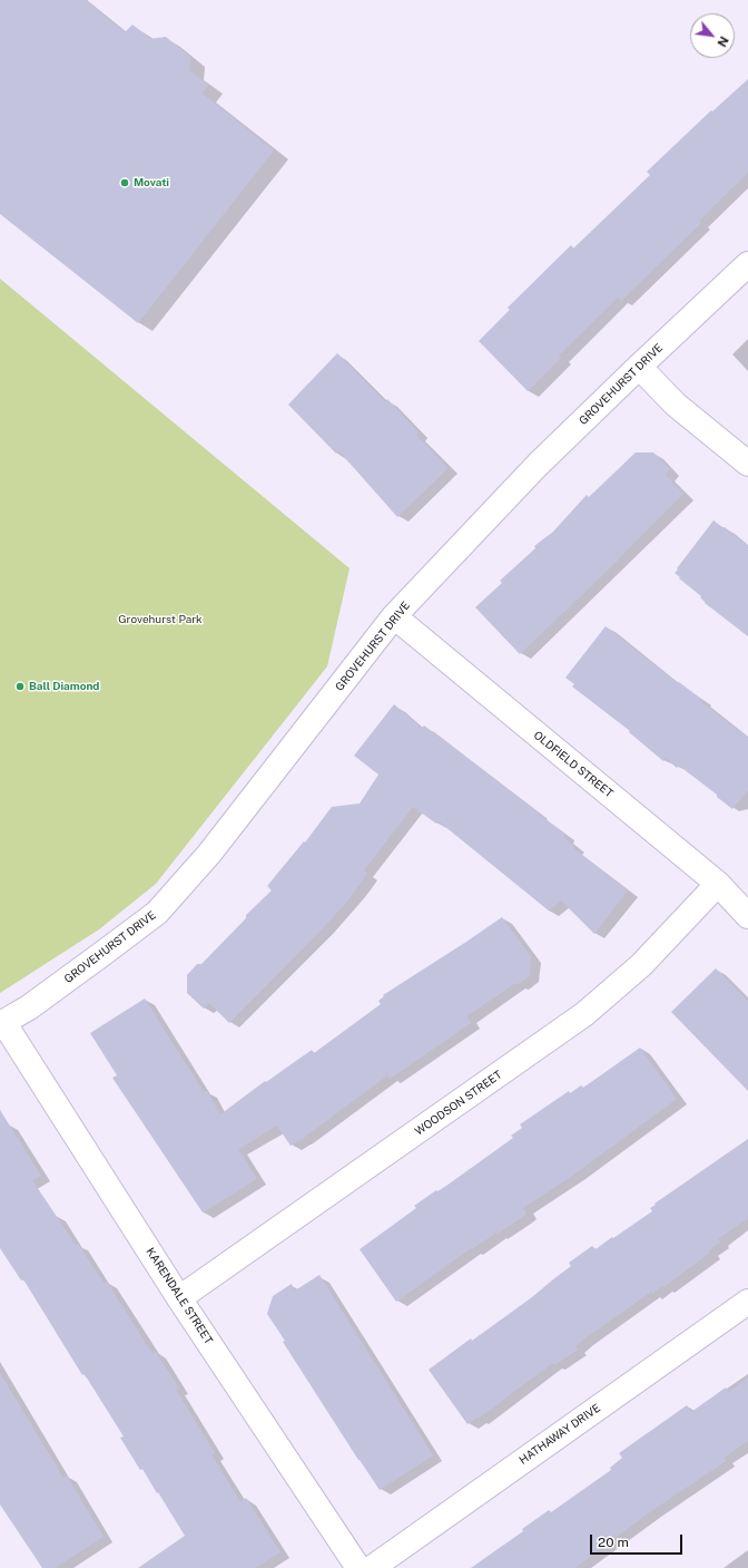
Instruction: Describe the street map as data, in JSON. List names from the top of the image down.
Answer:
{
  "streets": {
    "street": [
      "GROVEHURST DRIVE",
      "OLDFIELD STREET",
      "WOODSON STREET",
      "KARENDALE STREET",
      "HATHAWAY DRIVE"
    ]
  },
  "crossings": [
    ["GROVEHURST DRIVE", "OLDFIELD STREET"],
    ["GROVEHURST DRIVE", "KARENDALE STREET"],
    ["OLDFIELD STREET", "WOODSON STREET"],
    ["WOODSON STREET", "KARENDALE STREET"]
  ],
  "parks": ["Grovehurst Park"],
  "places": ["Movati", "Ball Diamond"],
  "scale_bar": "20 m",
  "north": "bottom right"
}
